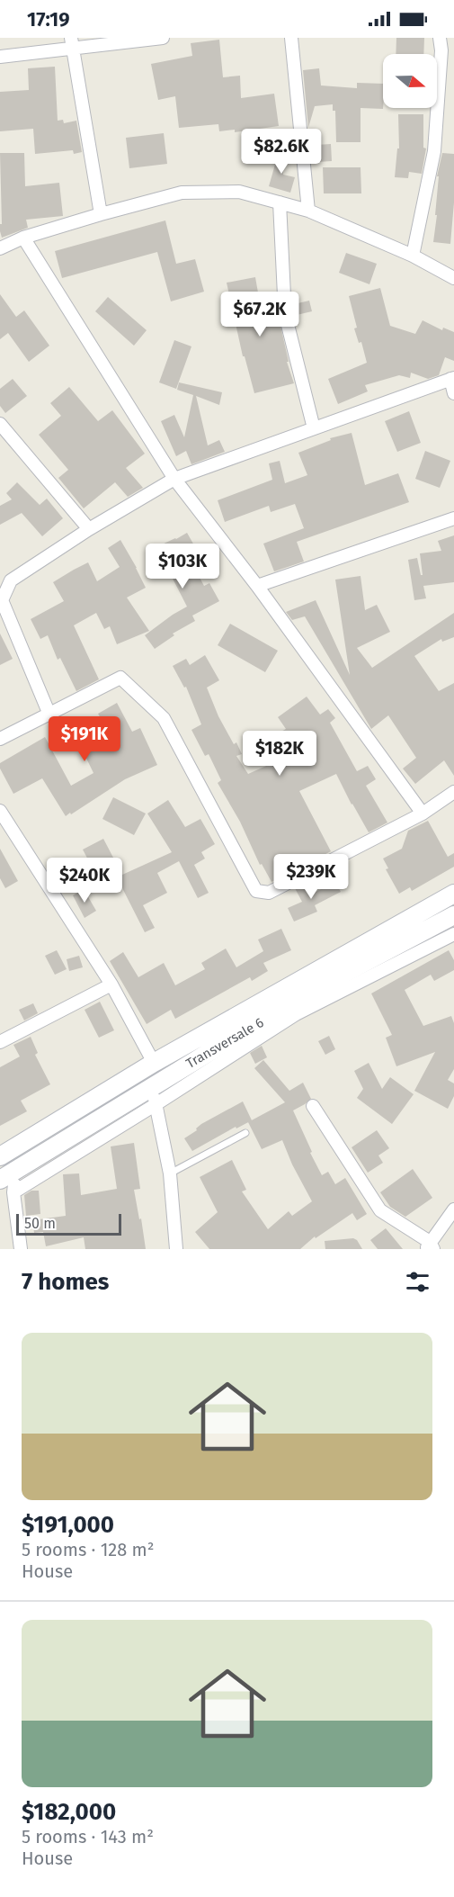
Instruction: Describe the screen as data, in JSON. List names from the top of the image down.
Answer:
{
  "streets": {
    "main road": ["Transversale 6"]
  },
  "scale_bar": "50 m",
  "north": "right",
  "page": {
    "status": "17:19",
    "price": [
      "$82.6K",
      "$67.2K",
      "$103K",
      "$191K",
      "$182K",
      "$239K",
      "$240K"
    ],
    "scale": "50 m",
    "heading": "7 homes",
    "list": [
      {
        "name": "$191,000",
        "note": "5 rooms · 128 m² · House"
      },
      {
        "name": "$182,000",
        "note": "5 rooms · 143 m² · House"
      }
    ]
  }
}
